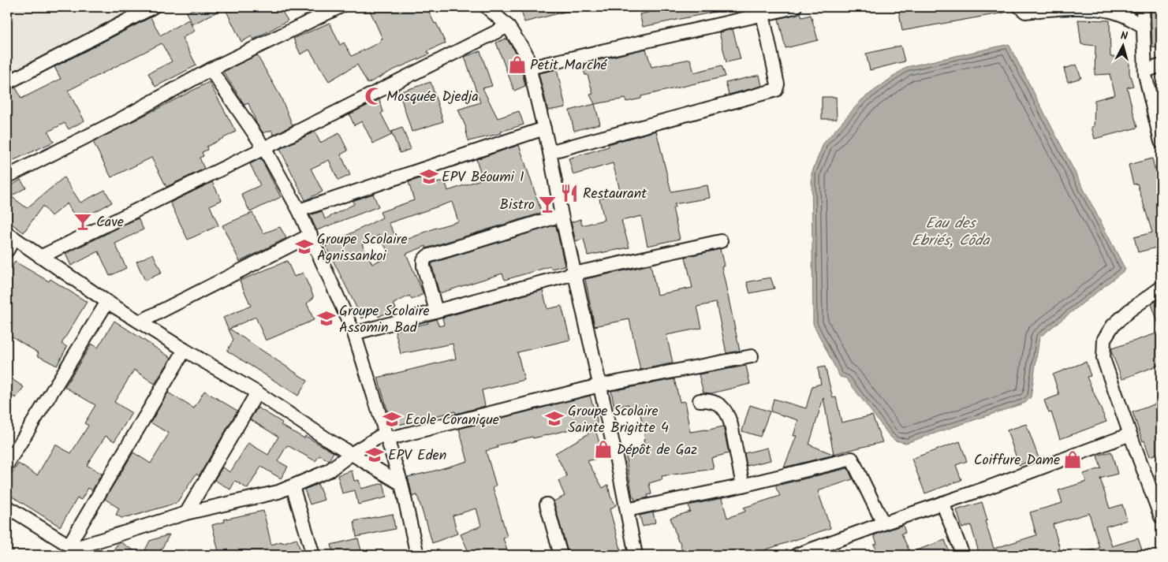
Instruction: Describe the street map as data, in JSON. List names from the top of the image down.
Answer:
{
  "water": ["Eau des Ebriés, Côda"],
  "places": {
    "shop": ["Petit Marché", "Dépôt de Gaz", "Coiffure Dame"],
    "mosque": ["Mosquée Djedja"],
    "school or university": [
      "EPV Béoumi I",
      "Groupe Scolaire Agnissankoi",
      "Groupe Scolaire Assomin Bad",
      "Groupe Scolaire Sainte Brigitte 4",
      "Ecole Coranique",
      "EPV Eden"
    ],
    "restaurant": ["Restaurant"],
    "bar": ["Bistro", "Cave"]
  },
  "north": "top"
}
